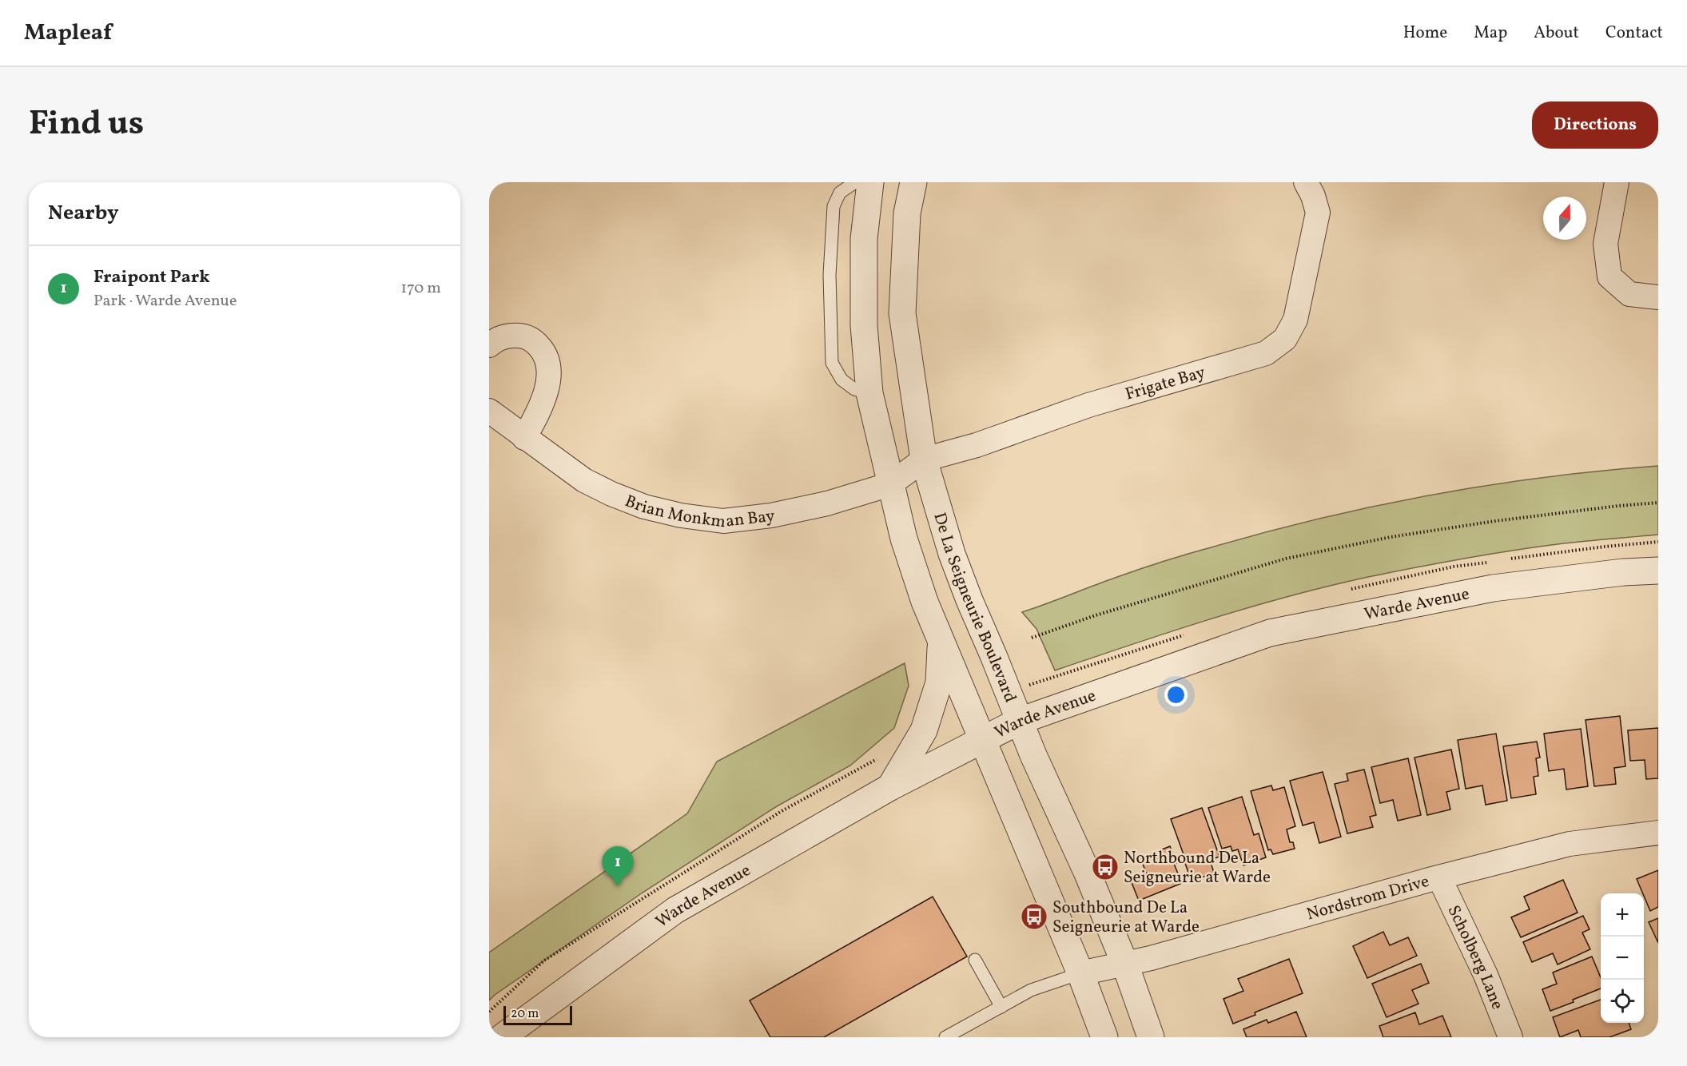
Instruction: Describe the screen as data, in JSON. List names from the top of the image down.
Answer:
{
  "streets": {
    "street": [
      "Frigate Bay",
      "Brian Monkman Bay",
      "Warde Avenue",
      "De La Seigneurie Boulevard",
      "Nordstrom Drive",
      "Scholberg Lane"
    ]
  },
  "crossings": [
    ["Frigate Bay", "Brian Monkman Bay"],
    ["Frigate Bay", "De La Seigneurie Boulevard"],
    ["Warde Avenue", "De La Seigneurie Boulevard"],
    ["De La Seigneurie Boulevard", "Nordstrom Drive"],
    ["Nordstrom Drive", "Scholberg Lane"]
  ],
  "places": {
    "bus stop": ["Northbound De La Seigneurie at Warde", "Southbound De La Seigneurie at Warde"]
  },
  "scale_bar": "20 m",
  "north": "top",
  "page": {
    "header": "Mapleaf",
    "nav": [
      "Home",
      "Map",
      "About",
      "Contact"
    ],
    "title": "Find us",
    "buttons": "Directions",
    "heading": "Nearby",
    "list": [
      {
        "mark": "1",
        "name": "Fraipont Park",
        "note": "Park · Warde Avenue",
        "value": "170 m"
      }
    ],
    "pins": "1",
    "map_buttons": ["+", "−"],
    "scale": "20 m"
  }
}
